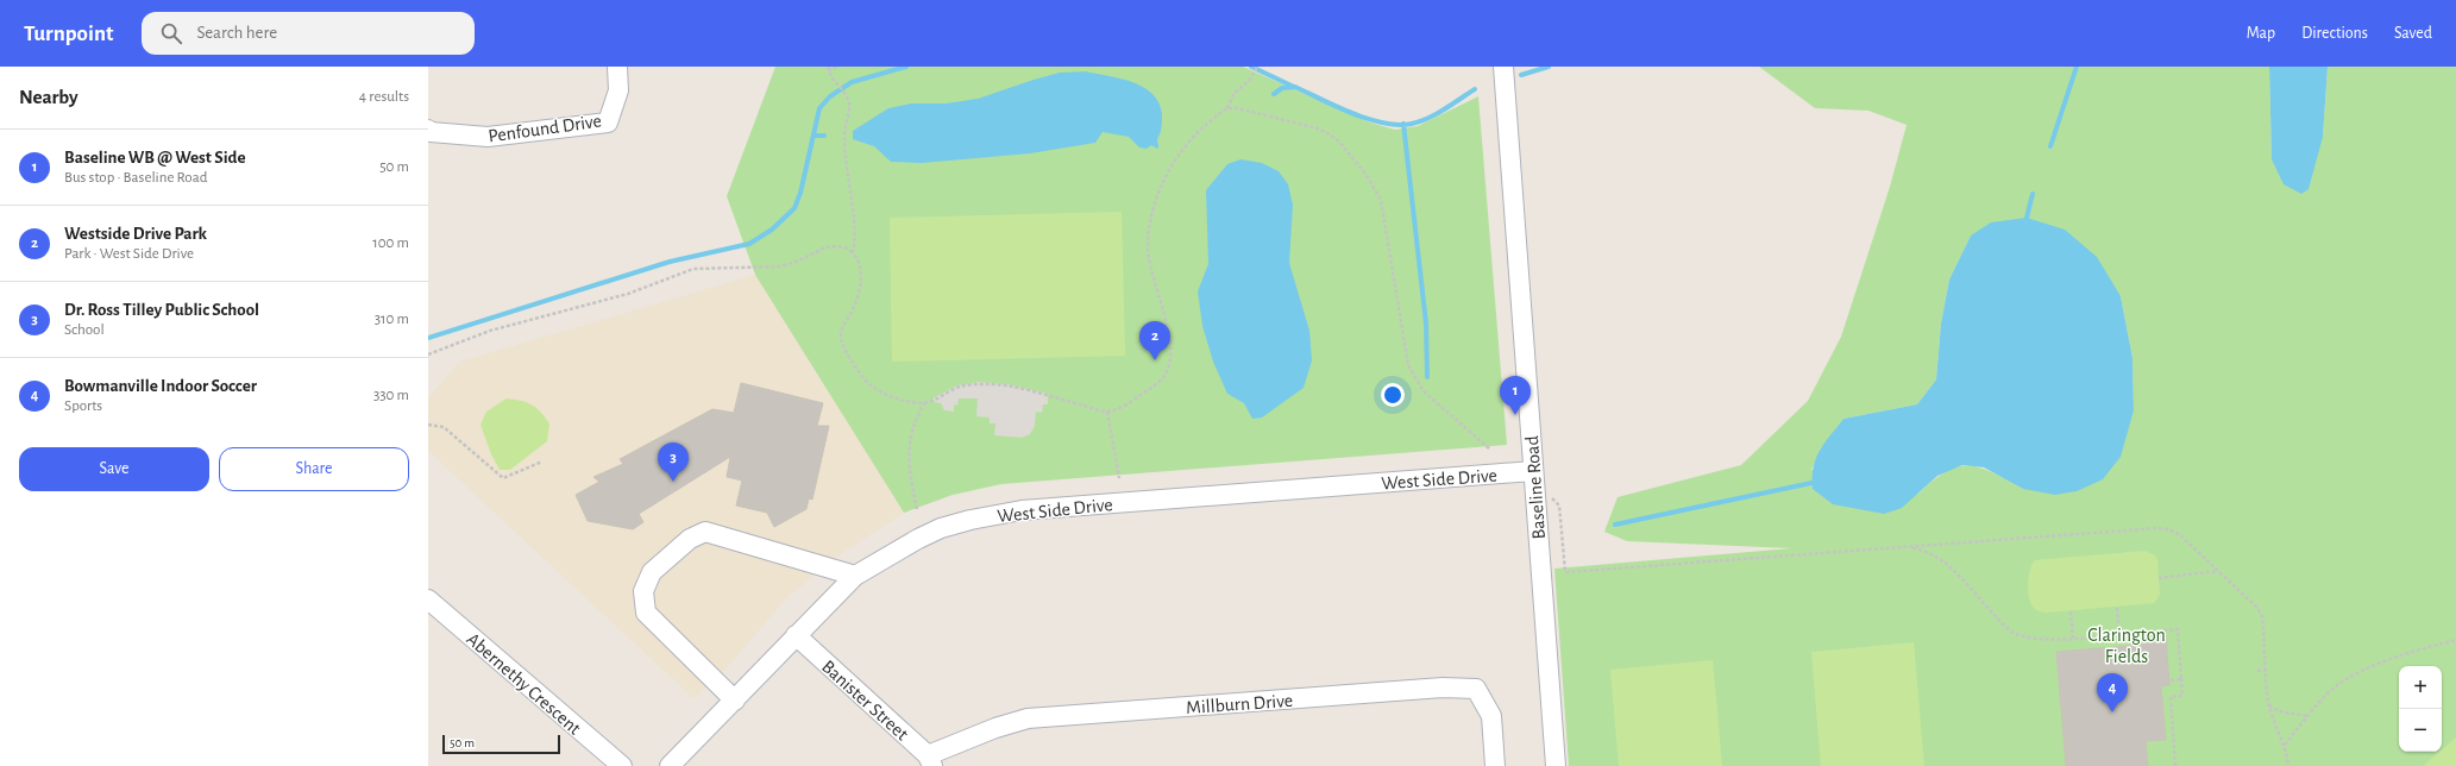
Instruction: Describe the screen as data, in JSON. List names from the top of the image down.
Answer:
{
  "streets": {
    "street": [
      "Penfound Drive",
      "West Side Drive",
      "Baseline Road",
      "Abernethy Crescent",
      "Banister Street",
      "Millburn Drive"
    ]
  },
  "crossings": [
    ["West Side Drive", "Baseline Road"],
    ["West Side Drive", "Banister Street"],
    ["Banister Street", "Millburn Drive"]
  ],
  "parks": ["Clarington Fields"],
  "scale_bar": "50 m",
  "page": {
    "header": "Turnpoint",
    "search": "Search here",
    "nav": ["Map", "Directions", "Saved"],
    "heading": ["Nearby", "4 results"],
    "list": [
      {
        "mark": "1",
        "name": "Baseline WB @ West Side",
        "note": "Bus stop · Baseline Road",
        "value": "50 m"
      },
      {
        "mark": "2",
        "name": "Westside Drive Park",
        "note": "Park · West Side Drive",
        "value": "100 m"
      },
      {
        "mark": "3",
        "name": "Dr. Ross Tilley Public School",
        "note": "School",
        "value": "310 m"
      },
      {
        "mark": "4",
        "name": "Bowmanville Indoor Soccer",
        "note": "Sports",
        "value": "330 m"
      }
    ],
    "pins": [
      "2",
      "1",
      "3",
      "4"
    ],
    "buttons": ["Save", "Share"],
    "map_buttons": ["+", "−"],
    "scale": "50 m"
  }
}
